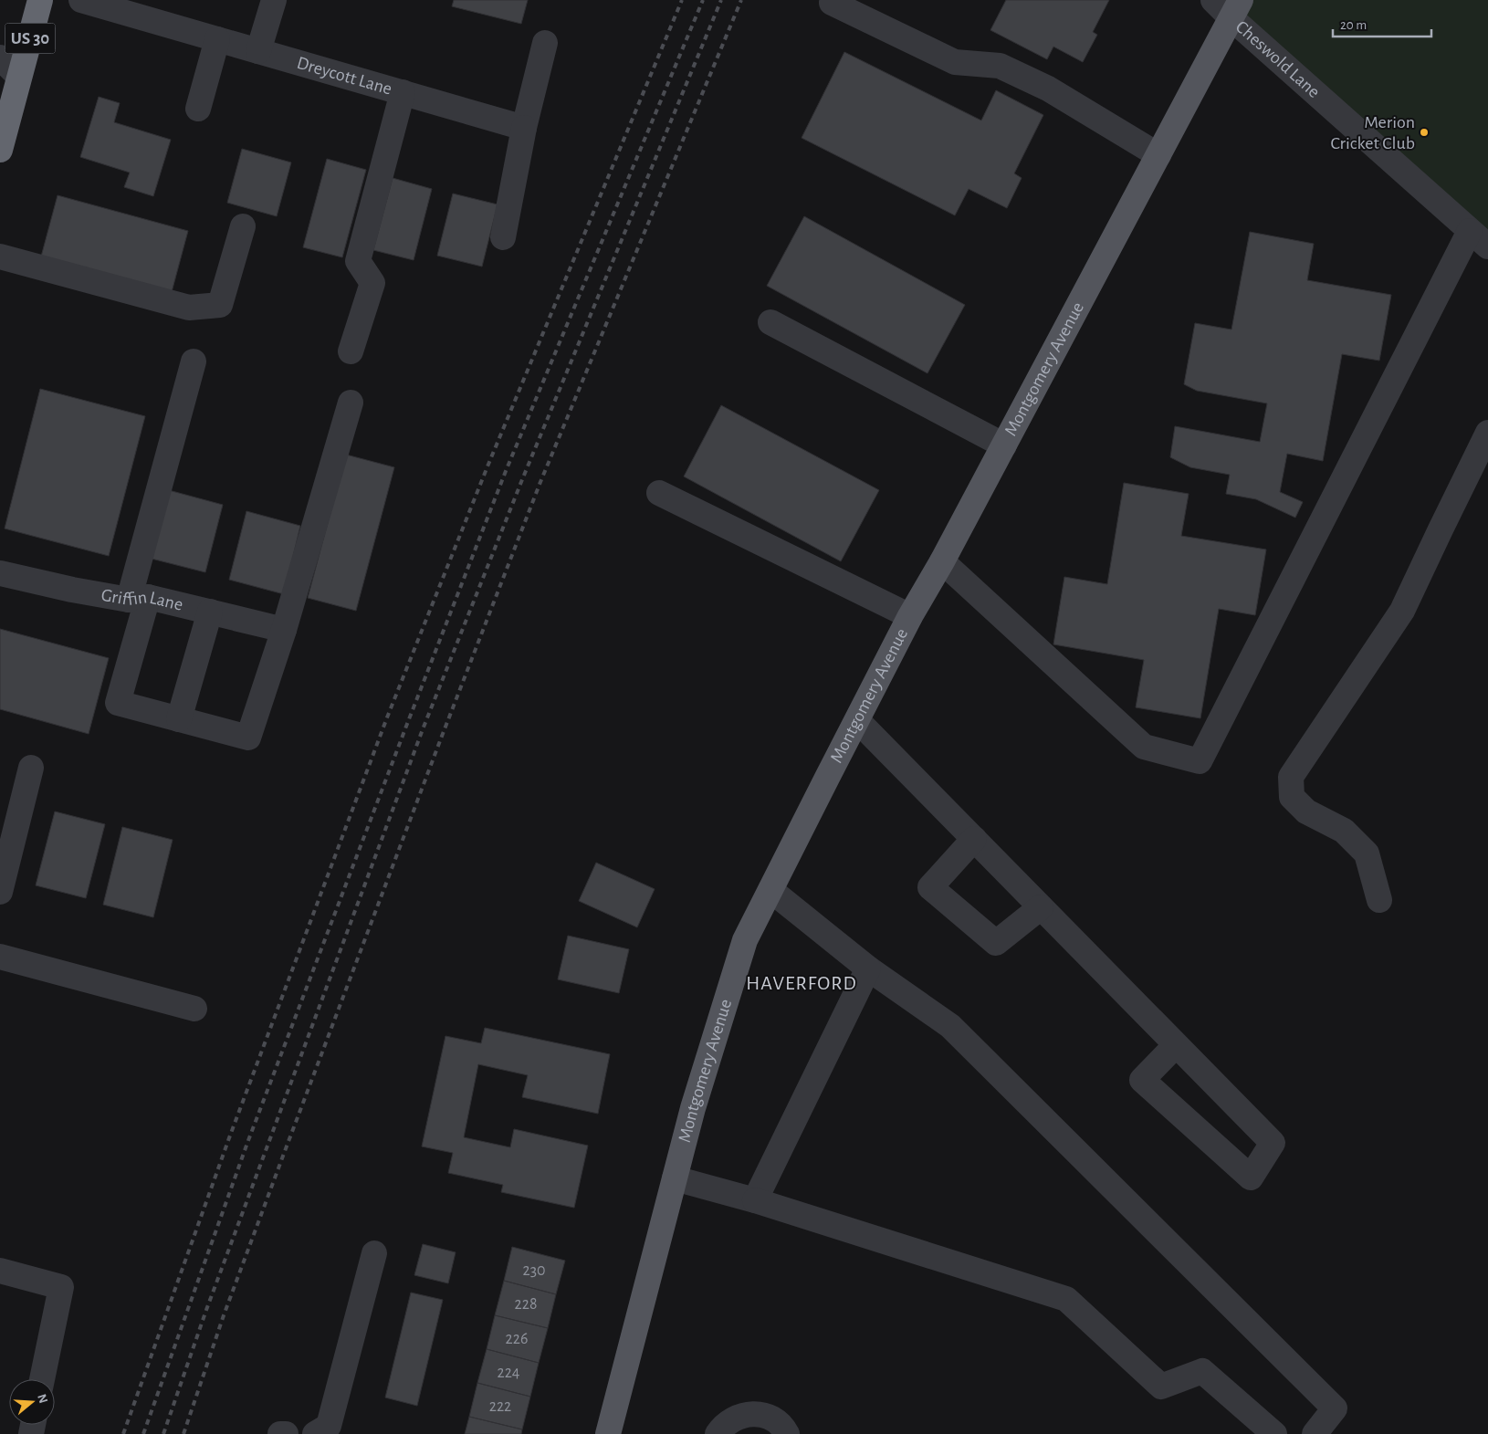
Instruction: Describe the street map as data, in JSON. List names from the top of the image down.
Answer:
{
  "streets": {
    "highway": ["US 30"],
    "main road": ["Montgomery Avenue"],
    "street": ["Cheswold Lane", "Dreycott Lane", "Griffin Lane"]
  },
  "crossings": [
    ["Cheswold Lane", "Montgomery Avenue"]
  ],
  "districts": ["HAVERFORD"],
  "places": ["Merion Cricket Club"],
  "house_numbers": [
    "230",
    "228",
    "226",
    "224",
    "222"
  ],
  "scale_bar": "20 m",
  "north": "right"
}
